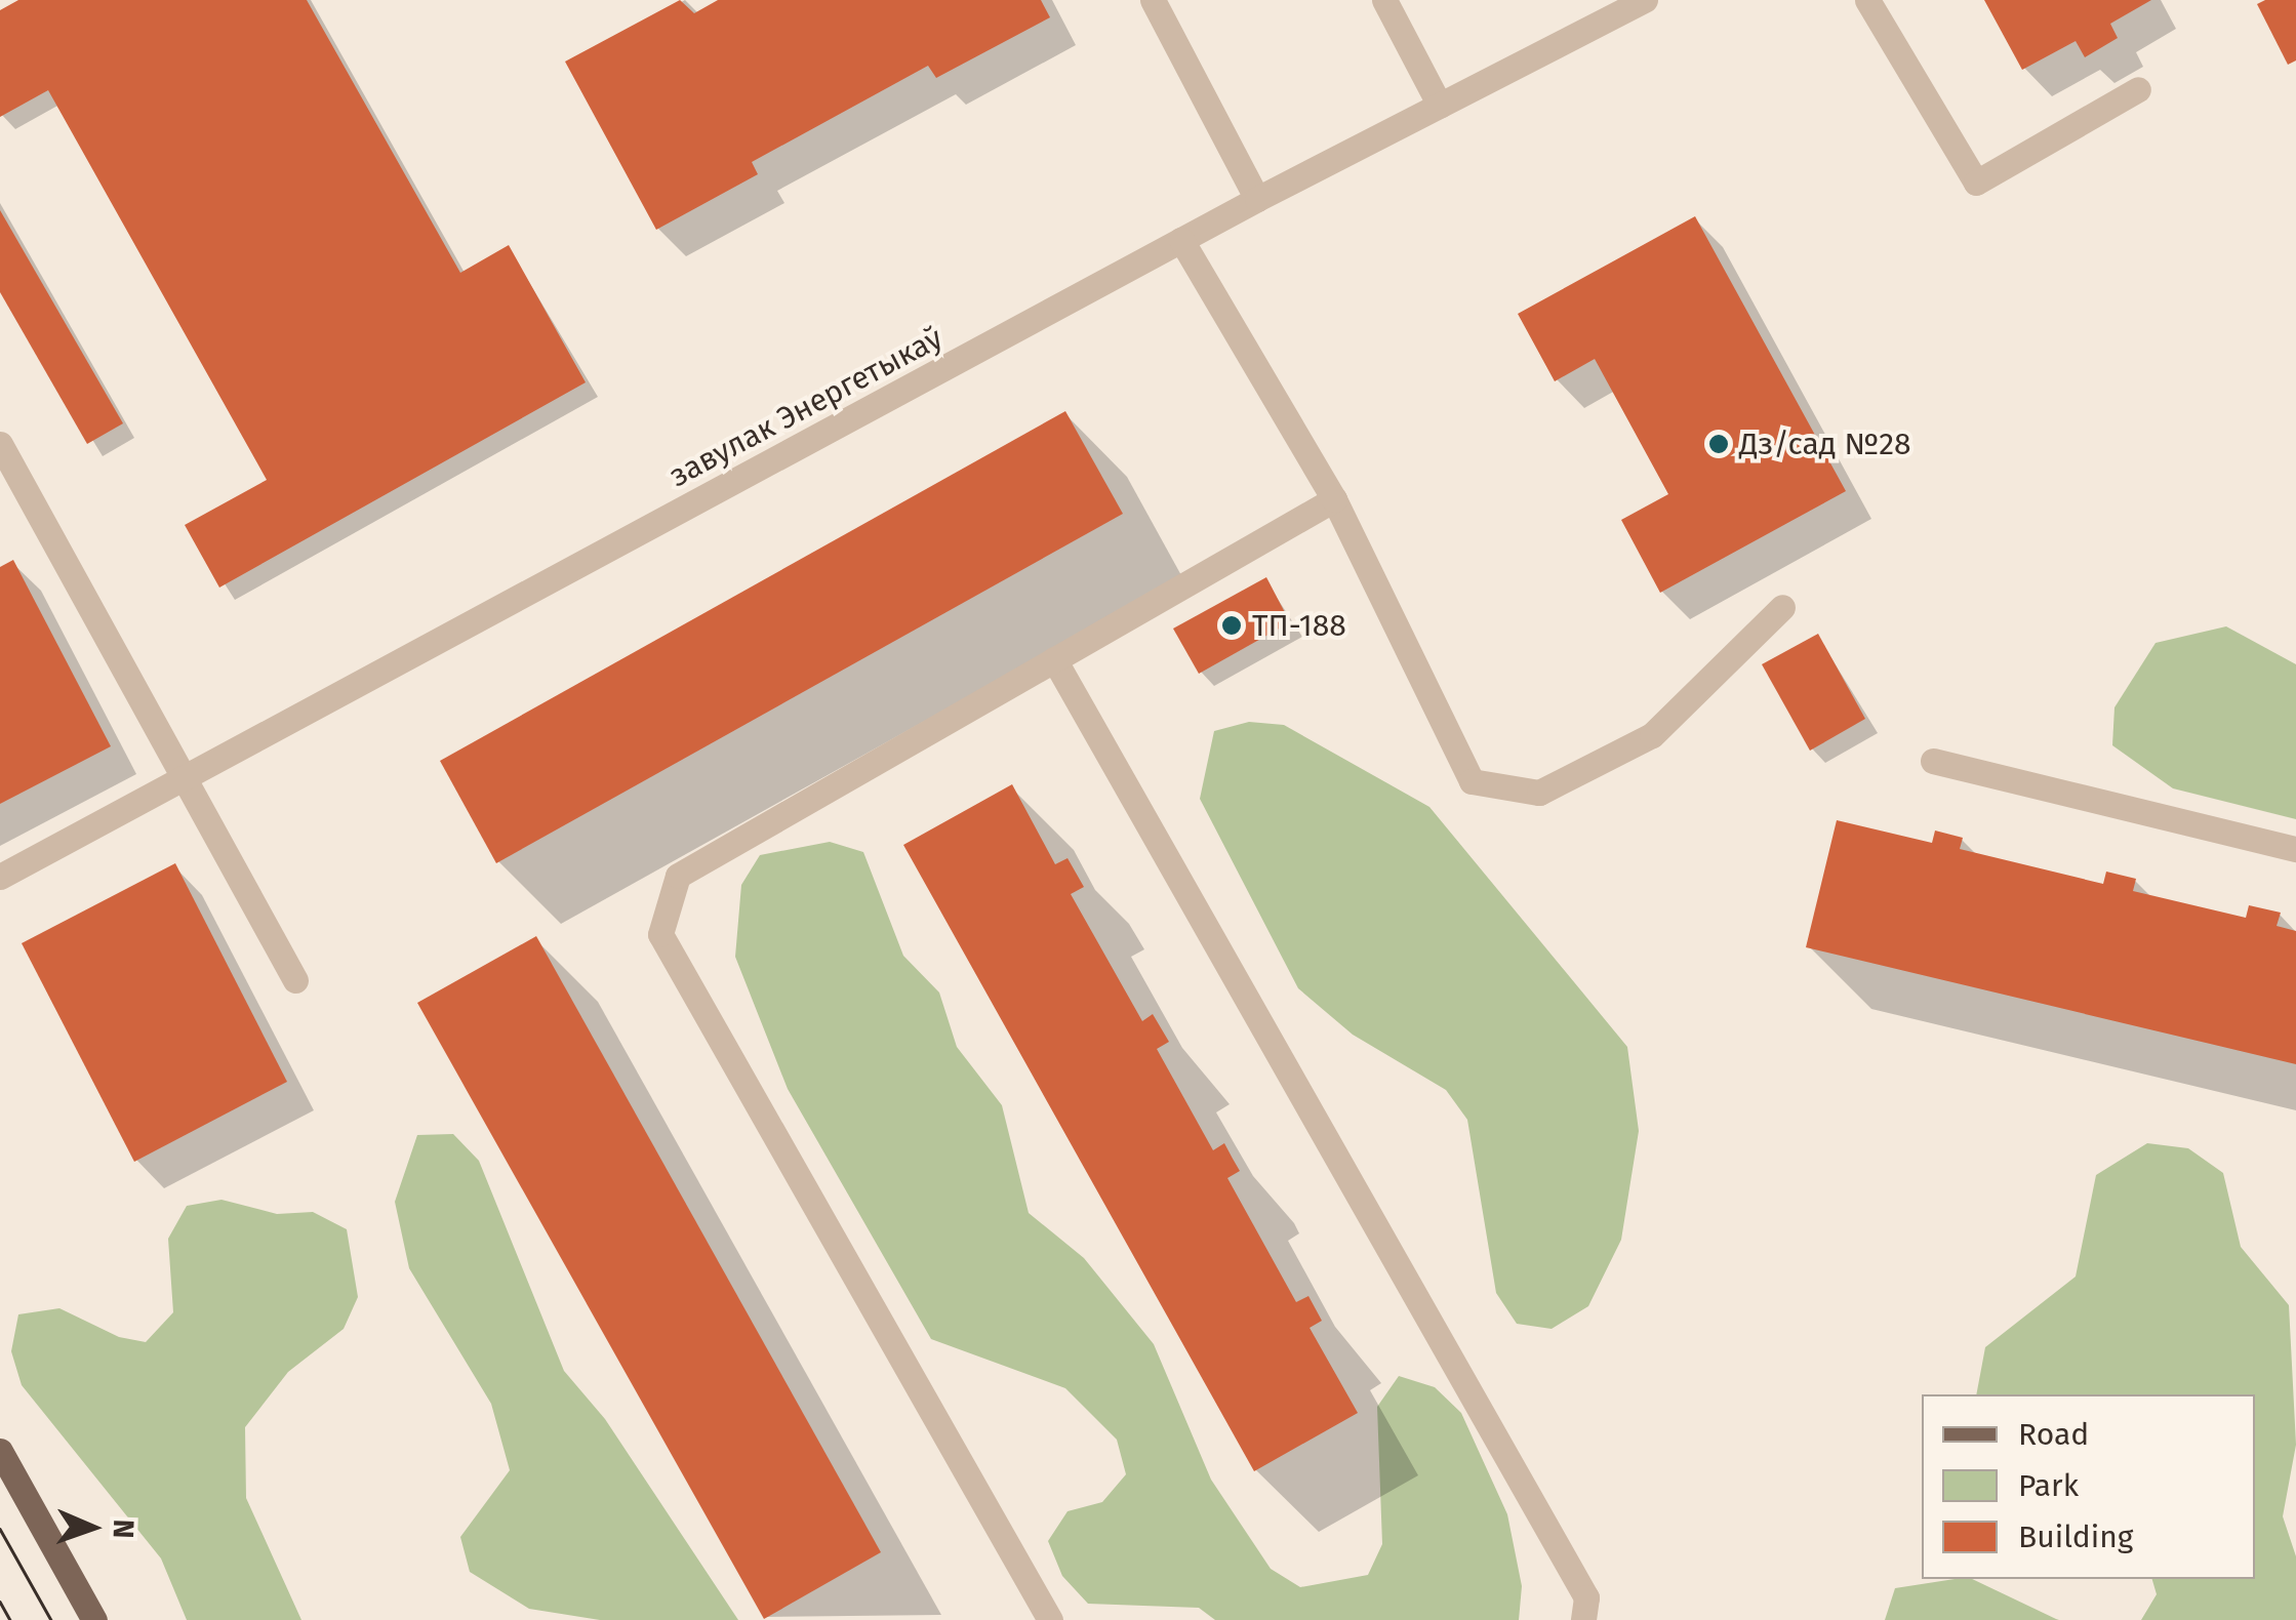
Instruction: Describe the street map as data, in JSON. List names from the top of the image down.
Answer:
{
  "streets": {
    "street": ["завулак Энергетыкаў"]
  },
  "places": ["Дз/сад №28", "ТП-188"],
  "legend": ["Road", "Park", "Building"],
  "north": "right"
}
